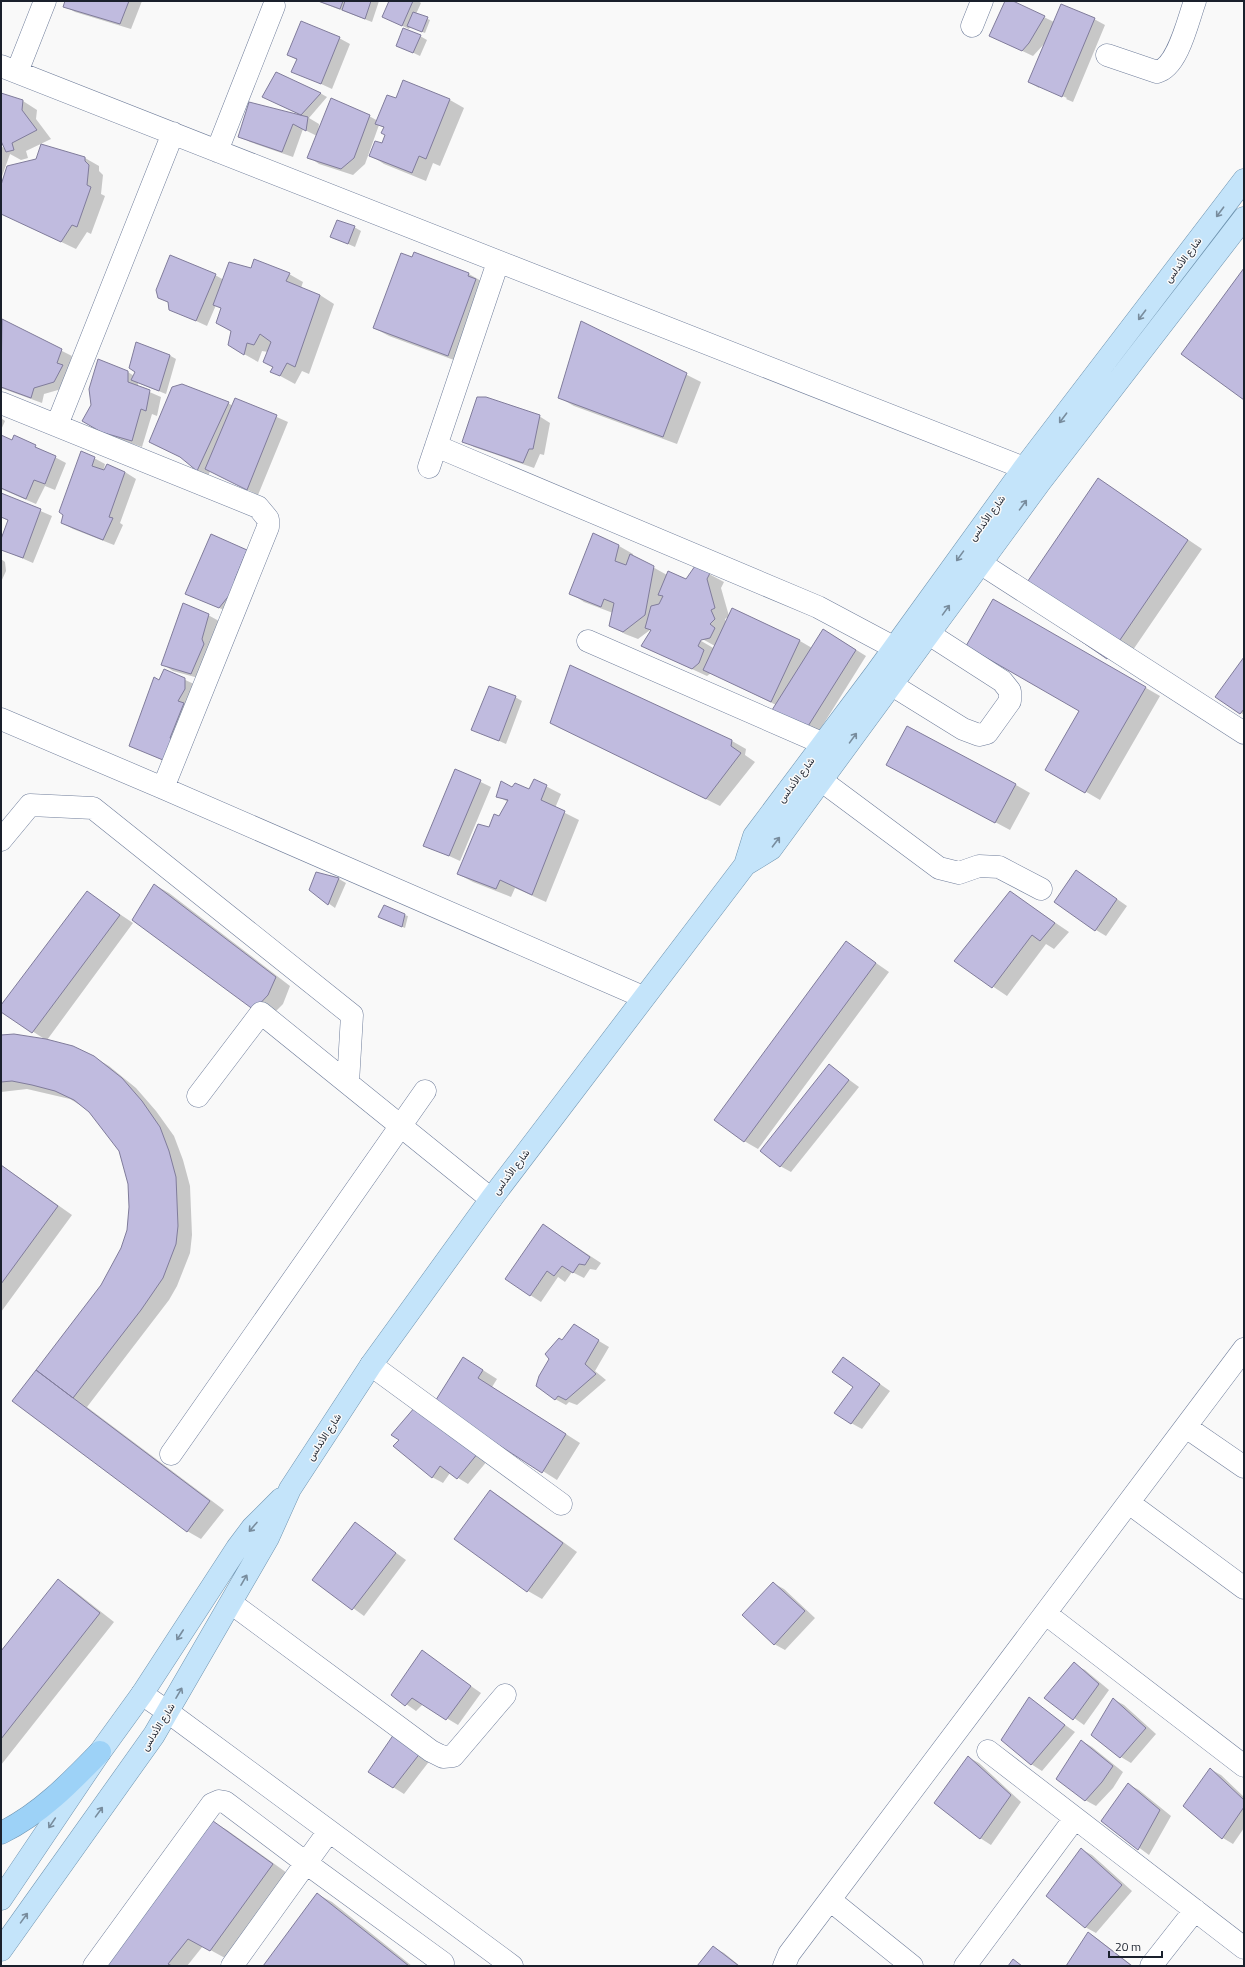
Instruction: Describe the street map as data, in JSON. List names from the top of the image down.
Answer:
{
  "streets": {
    "main road": ["شارع الأندلس"]
  },
  "scale_bar": "20 m"
}
